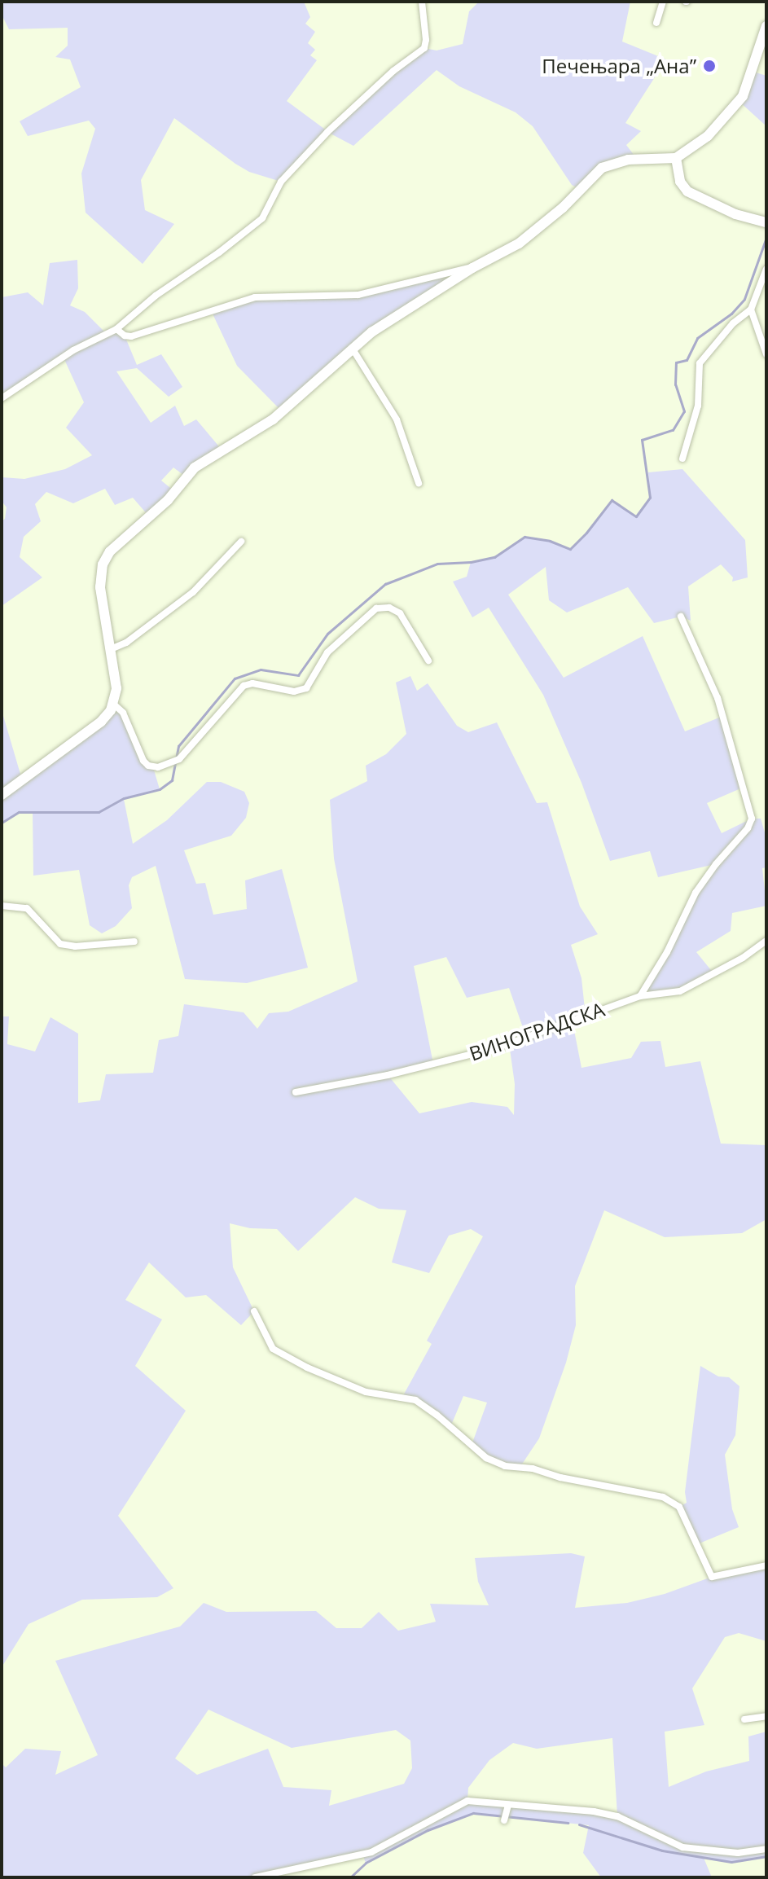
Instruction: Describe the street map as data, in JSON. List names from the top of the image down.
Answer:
{
  "streets": {
    "street": ["ВИНОГРАДСКА"]
  },
  "places": ["Печењара „Ана”"]
}
